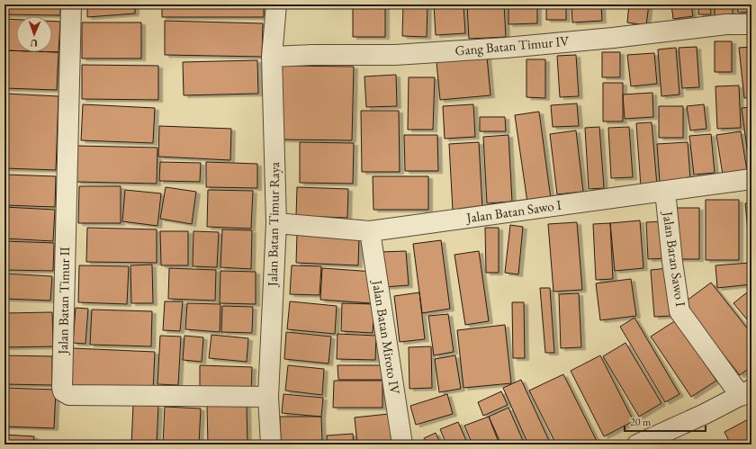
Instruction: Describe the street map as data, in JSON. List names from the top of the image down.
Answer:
{
  "streets": {
    "street": [
      "Gang Batan Timur IV",
      "Jalan Batan Sawo I",
      "Jalan Batan Timur Raya",
      "Jalan Baran Sawo I",
      "Jalan Batan Timur II",
      "Jalan Batan Miroto IV"
    ]
  },
  "crossings": [
    ["Gang Batan Timur IV", "Jalan Batan Timur Raya"],
    ["Jalan Batan Sawo I", "Jalan Batan Timur Raya"],
    ["Jalan Batan Sawo I", "Jalan Baran Sawo I"],
    ["Jalan Batan Sawo I", "Jalan Batan Miroto IV"],
    ["Jalan Batan Timur Raya", "Jalan Batan Timur II"]
  ],
  "scale_bar": "20 m",
  "north": "bottom"
}
